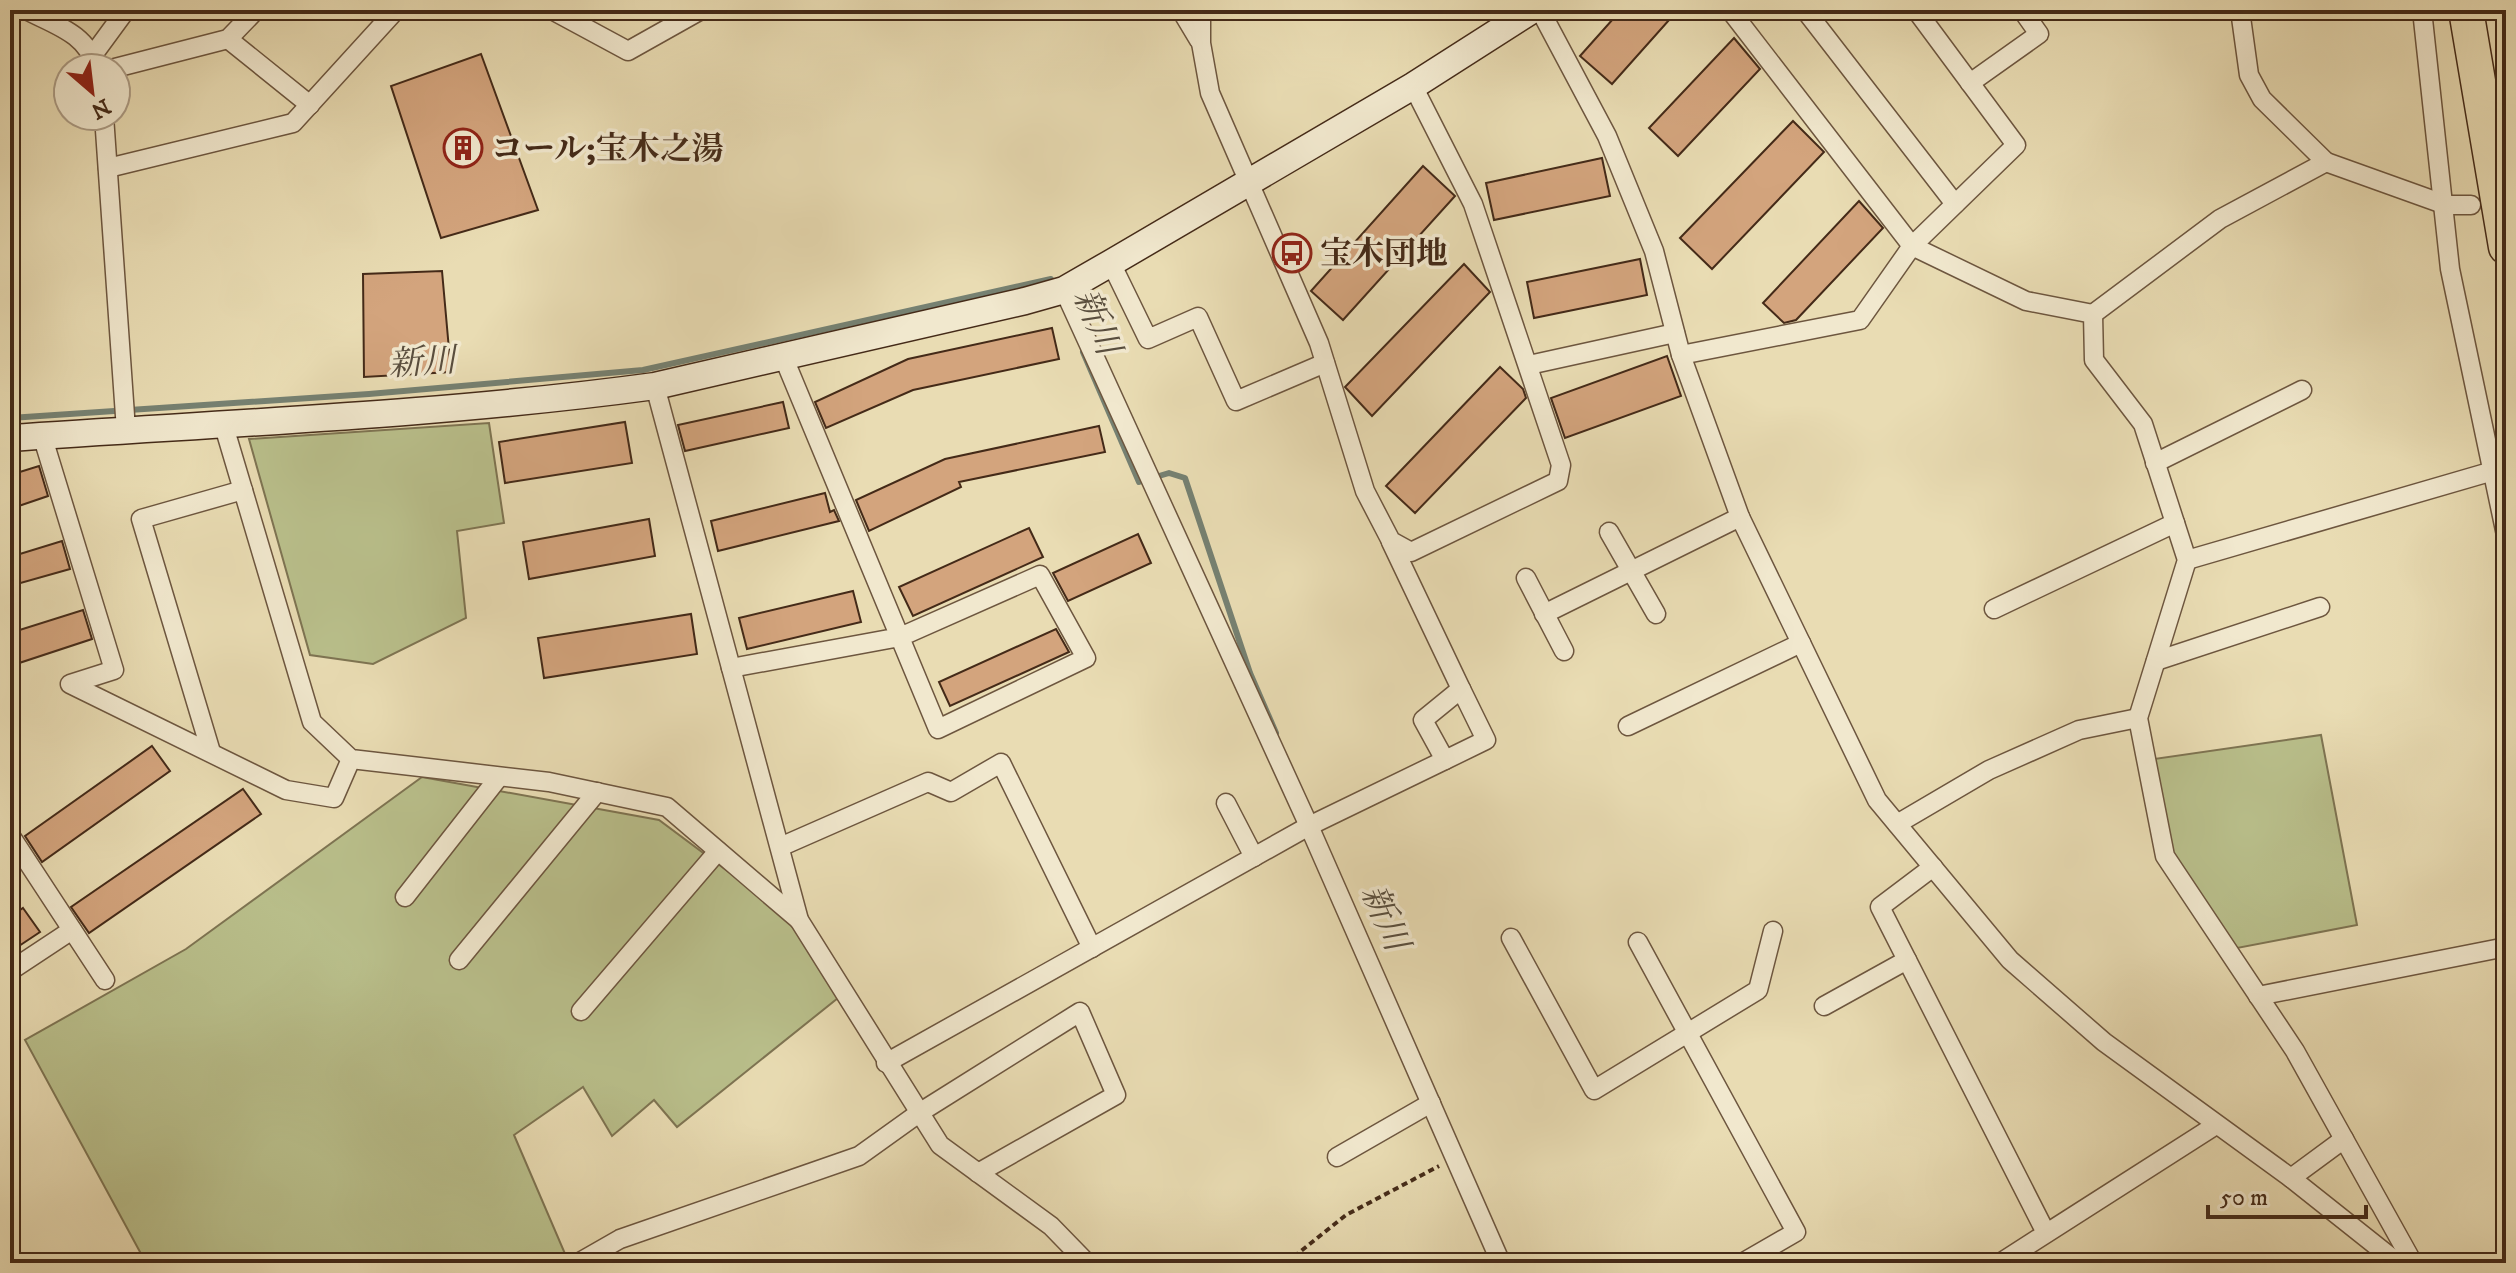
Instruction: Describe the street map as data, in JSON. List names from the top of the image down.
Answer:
{
  "water": ["新川"],
  "places": {
    "building": ["コール;宝木之湯"],
    "bus stop": ["宝木団地"]
  },
  "scale_bar": "50 m",
  "north": "bottom right"
}
